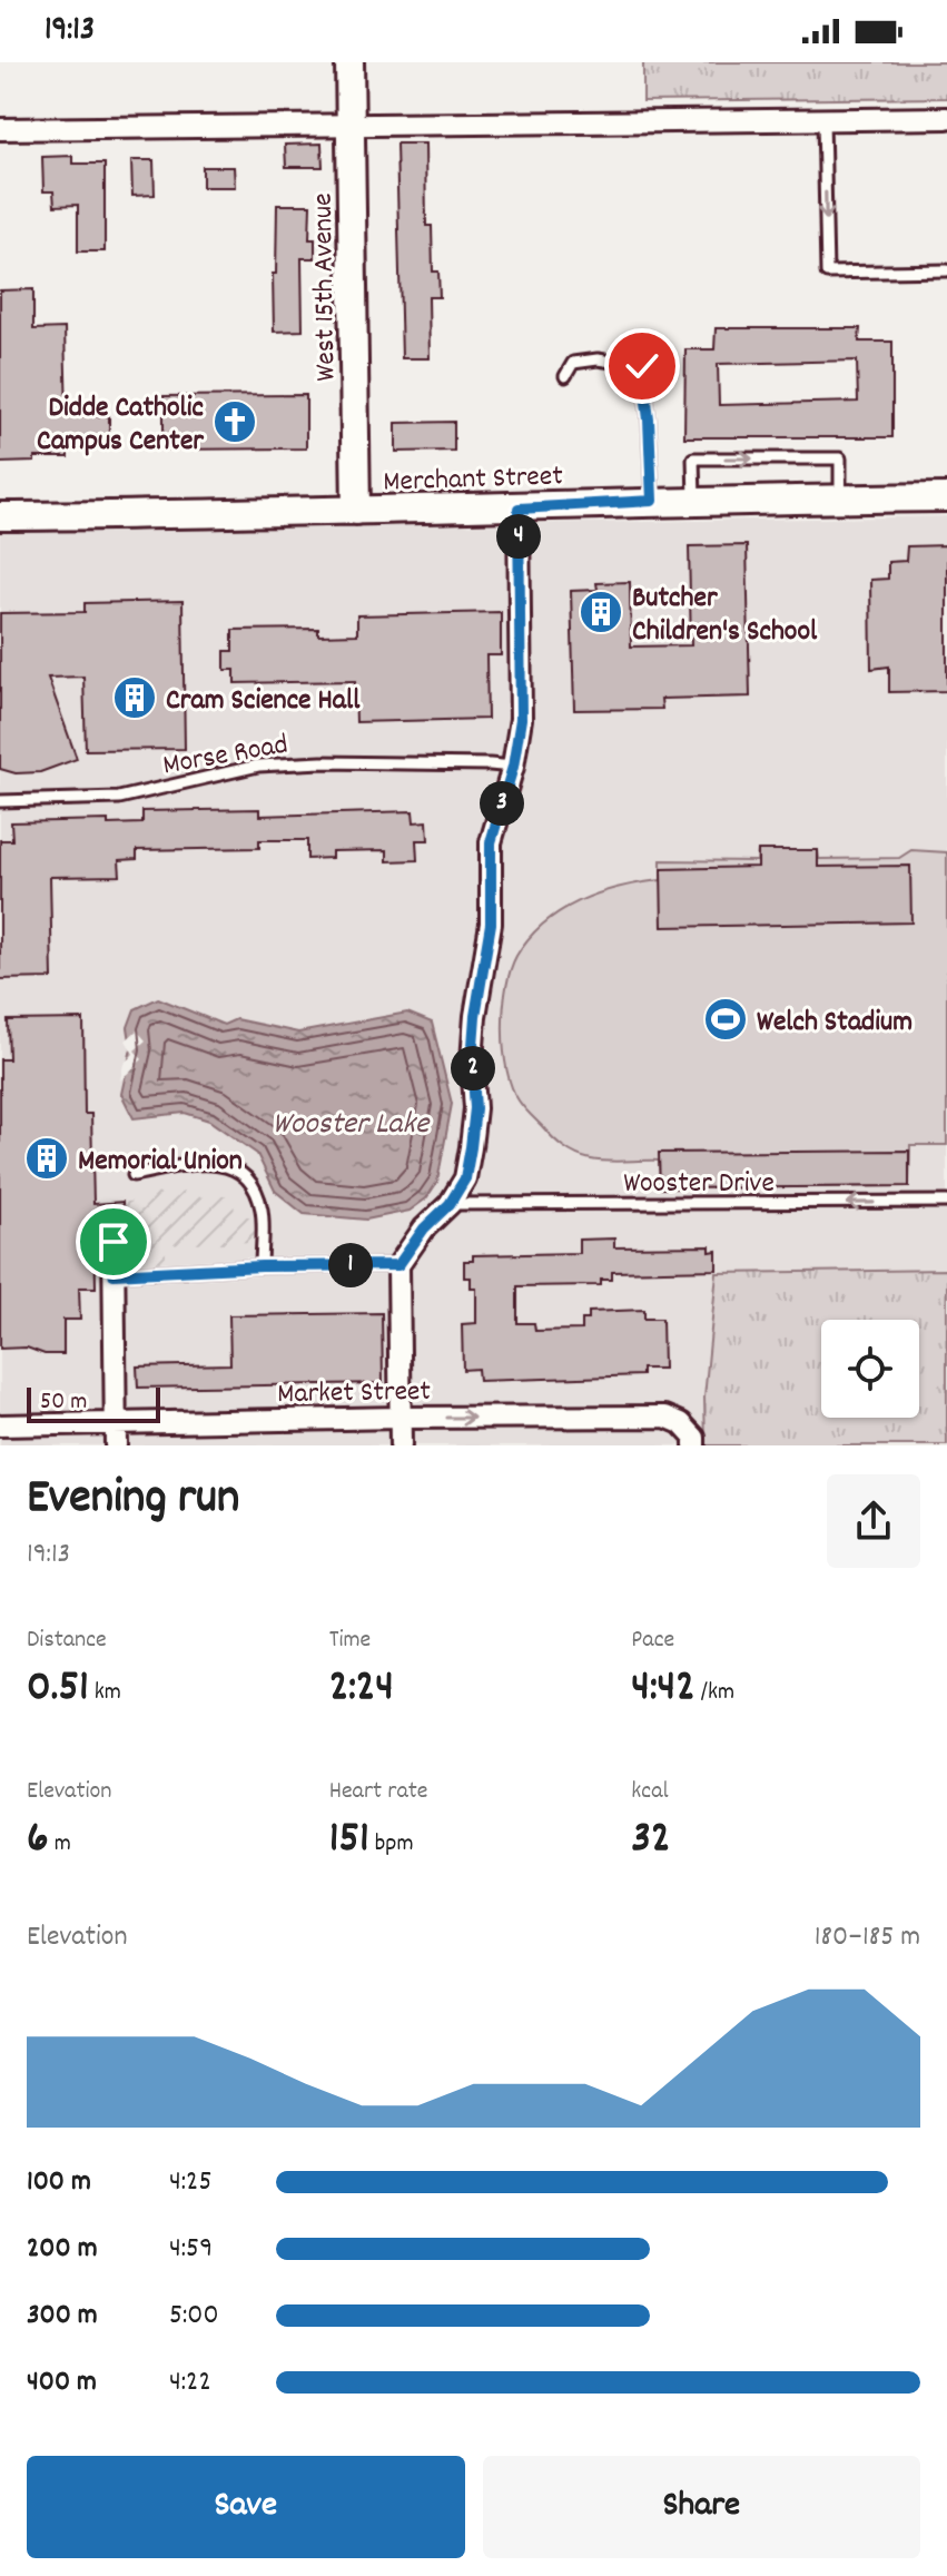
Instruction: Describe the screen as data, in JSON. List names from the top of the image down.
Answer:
{
  "streets": {
    "main road": ["West 15th Avenue", "Merchant Street"],
    "street": ["Market Street"],
    "lane": ["Morse Road", "Wooster Drive"]
  },
  "crossings": [
    ["West 15th Avenue", "Merchant Street"]
  ],
  "one_way": ["Wooster Drive", "Market Street"],
  "water": ["Wooster Lake"],
  "places": {
    "church": ["Didde Catholic Campus Center"],
    "building": ["Butcher Children's School", "Cram Science Hall", "Memorial Union"],
    "sports": ["Welch Stadium"]
  },
  "scale_bar": "50 m",
  "page": {
    "status": "19:13",
    "pins": [
      "4",
      "3",
      "2",
      "1"
    ],
    "scale": "50 m",
    "heading": ["Evening run", "19:13"],
    "stats": [
      ["Distance", "0.51 km"],
      ["Time", "2:24"],
      ["Pace", "4:42 /km"],
      ["Elevation", "6 m"],
      ["Heart rate", "151 bpm"],
      ["kcal", "32"]
    ],
    "chart": ["Elevation", "180–185 m"],
    "list": [
      {
        "name": "100 m",
        "note": "4:25"
      },
      {
        "name": "200 m",
        "note": "4:59"
      },
      {
        "name": "300 m",
        "note": "5:00"
      },
      {
        "name": "400 m",
        "note": "4:22"
      }
    ],
    "buttons": ["Save", "Share"]
  }
}
